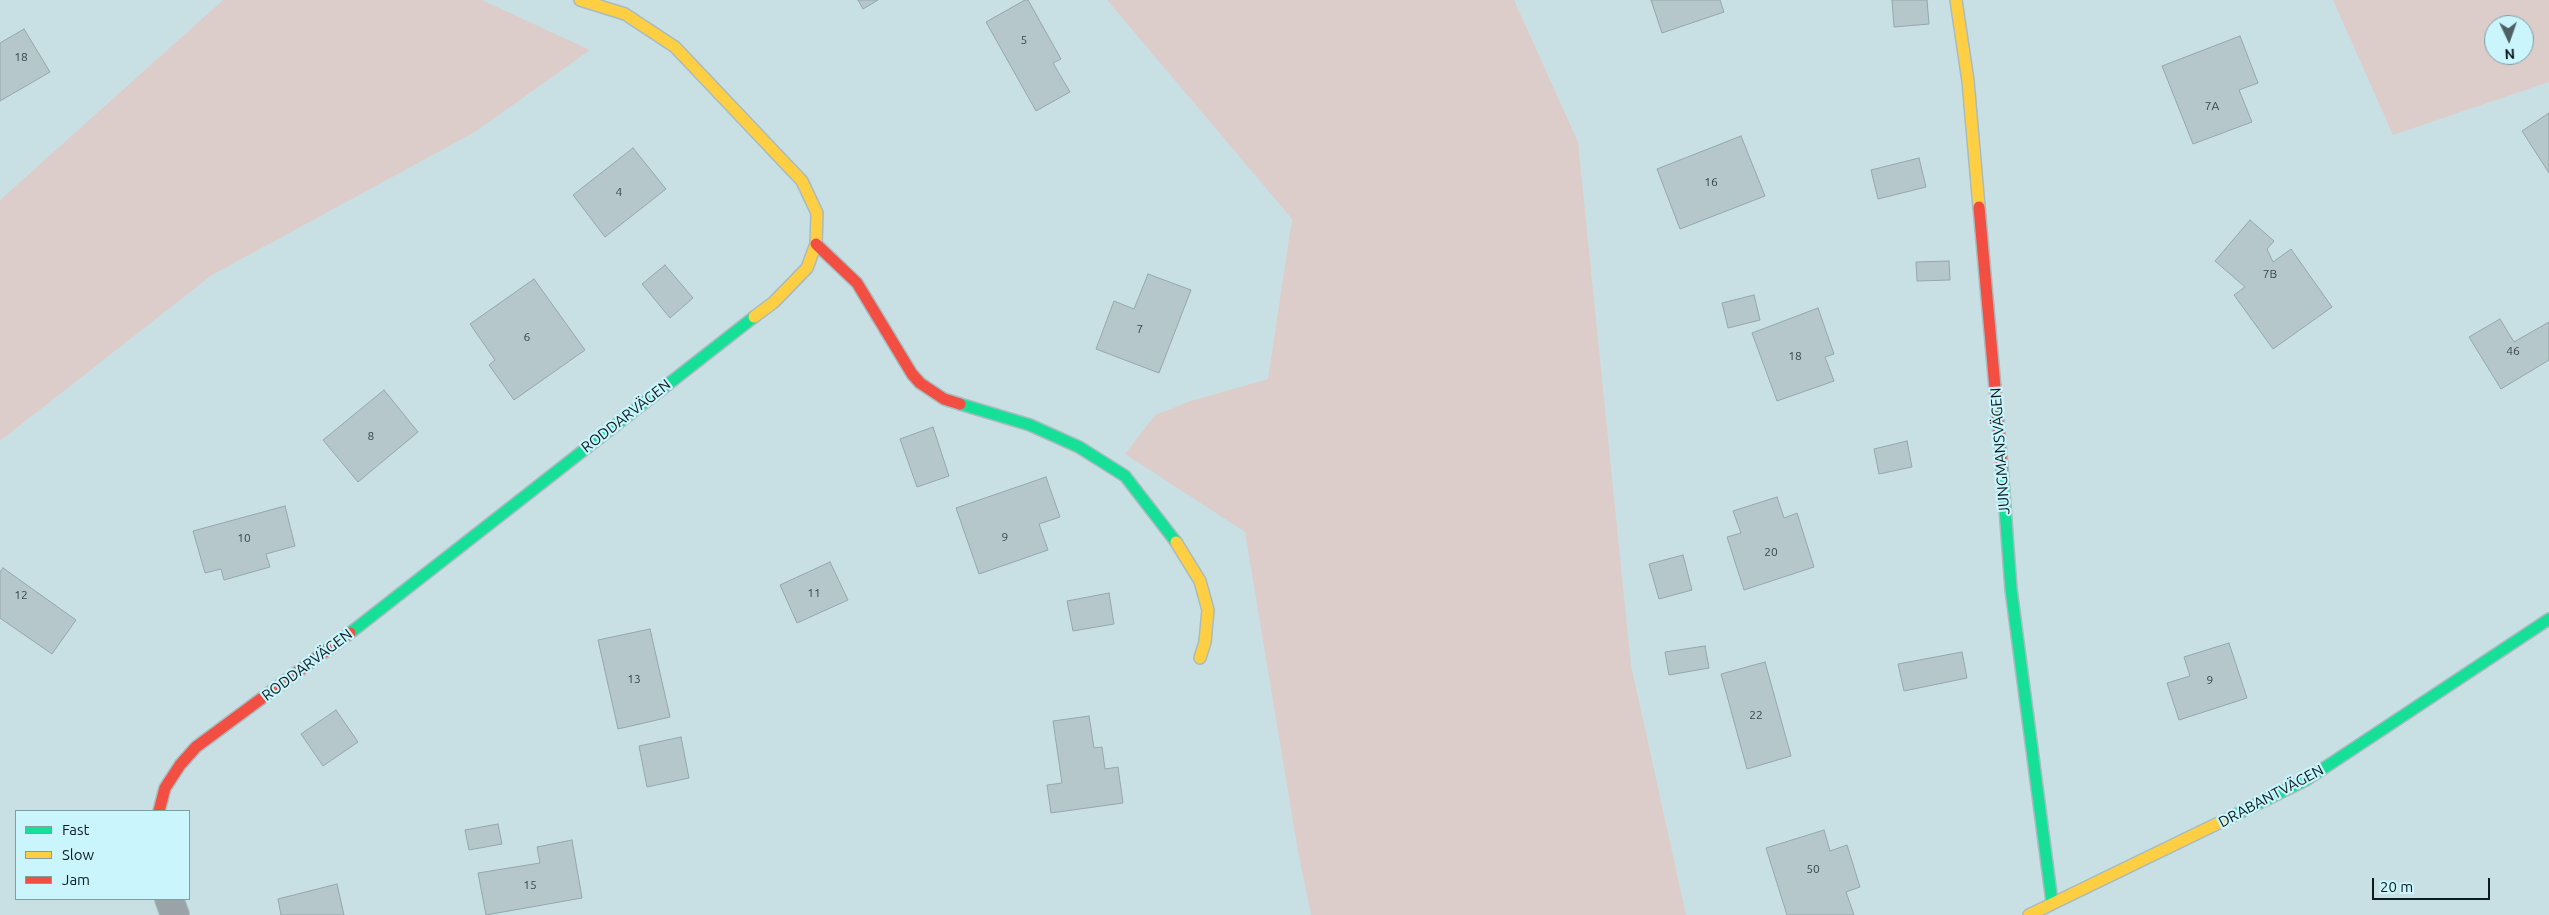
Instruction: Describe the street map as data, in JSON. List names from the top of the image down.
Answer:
{
  "streets": {
    "street": ["RODDARVÄGEN", "JUNGMANSVÄGEN", "DRABANTVÄGEN"]
  },
  "crossings": [
    ["JUNGMANSVÄGEN", "DRABANTVÄGEN"]
  ],
  "house_numbers": [
    "5",
    "18",
    "7A",
    "16",
    "4",
    "7B",
    "7",
    "6",
    "46",
    "18",
    "8",
    "9",
    "10",
    "20",
    "11",
    "12",
    "13",
    "9",
    "22",
    "50",
    "15"
  ],
  "legend": ["Fast", "Slow", "Jam"],
  "scale_bar": "20 m",
  "north": "bottom"
}
